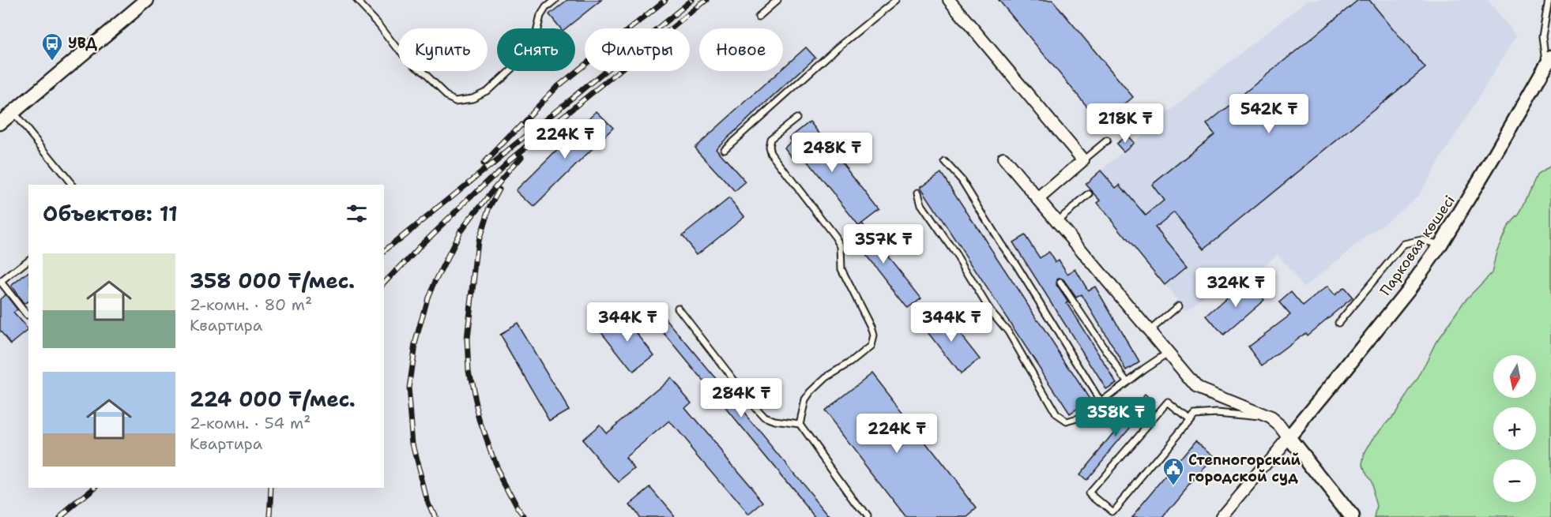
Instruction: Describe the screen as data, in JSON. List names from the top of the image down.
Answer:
{
  "streets": {
    "street": ["Парковая көшесі"]
  },
  "places": {
    "bus stop": ["УВД"],
    "public building": ["Степногорский городской суд"]
  },
  "north": "bottom",
  "page": {
    "chip": [
      "Купить",
      "Снять",
      "Фильтры",
      "Новое"
    ],
    "price": [
      "542K ₸",
      "218K ₸",
      "224K ₸",
      "248K ₸",
      "357K ₸",
      "324K ₸",
      "344K ₸",
      "344K ₸",
      "284K ₸",
      "358K ₸",
      "224K ₸"
    ],
    "heading": "Объектов: 11",
    "list": [
      {
        "name": "358 000 ₸/мес.",
        "note": "2-комн. · 80 m² · Квартира"
      },
      {
        "name": "224 000 ₸/мес.",
        "note": "2-комн. · 54 m² · Квартира"
      }
    ],
    "map_buttons": ["+", "−"]
  }
}
